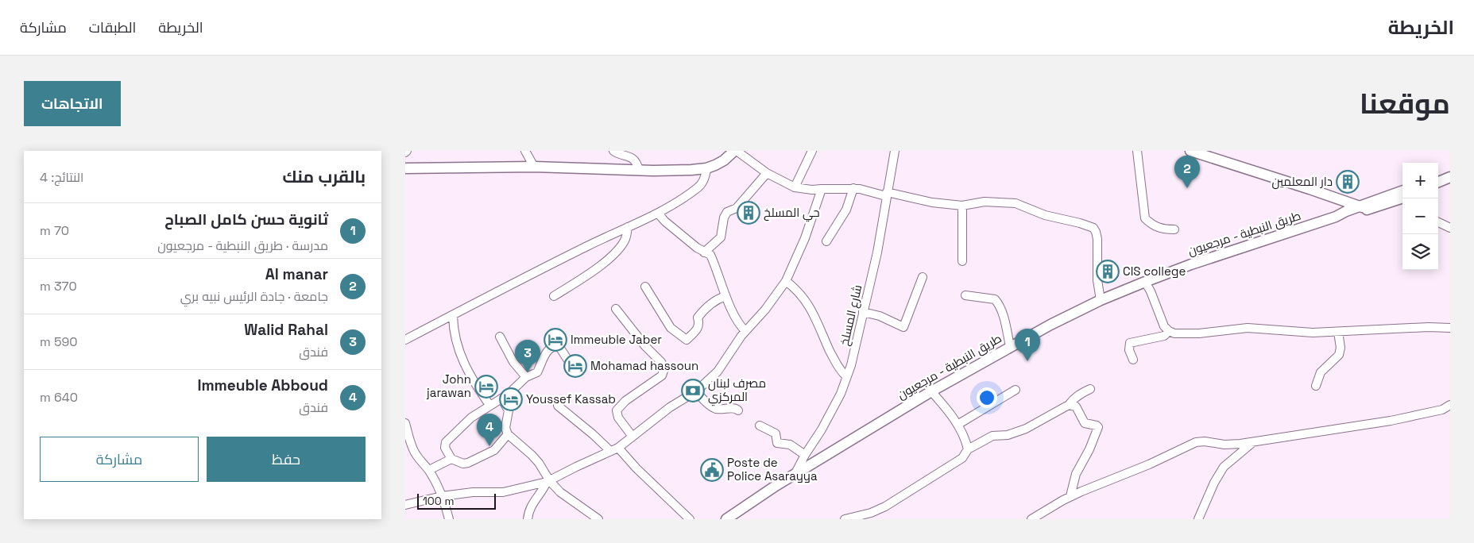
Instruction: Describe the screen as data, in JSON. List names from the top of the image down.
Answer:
{
  "streets": {
    "main road": ["طريق النبطية - مرجعيون"],
    "street": ["شارع المسلخ"]
  },
  "crossings": [
    ["طريق النبطية - مرجعيون", "شارع المسلخ"]
  ],
  "places": {
    "building": ["دار المعلمين", "حي المسلخ", "CIS college"],
    "hotel": [
      "Immeuble Jaber",
      "Mohamad hassoun",
      "John jarawan",
      "Youssef Kassab"
    ],
    "bank": ["مصرف لبنان المركزي"],
    "public building": ["Poste de Police Asarayya"]
  },
  "scale_bar": "100 m",
  "page": {
    "header": "الخريطة",
    "nav": ["الخريطة", "الطبقات", "مشاركة"],
    "title": "موقعنا",
    "buttons": [
      "الاتجاهات",
      ["حفظ", "مشاركة"]
    ],
    "heading": ["بالقرب منك", "النتائج: 4"],
    "pins": [
      "2",
      "1",
      "3",
      "4"
    ],
    "map_buttons": ["+", "−"],
    "list": [
      {
        "mark": "1",
        "name": "ثانوية حسن كامل الصباح",
        "note": "مدرسة · طريق النبطية - مرجعيون",
        "value": "70 m"
      },
      {
        "mark": "2",
        "name": "Al manar",
        "note": "جامعة · جادة الرئيس نبيه بري",
        "value": "370 m"
      },
      {
        "mark": "3",
        "name": "Walid Rahal",
        "note": "فندق",
        "value": "590 m"
      },
      {
        "mark": "4",
        "name": "Immeuble Abboud",
        "note": "فندق",
        "value": "640 m"
      }
    ],
    "scale": "100 m"
  }
}
